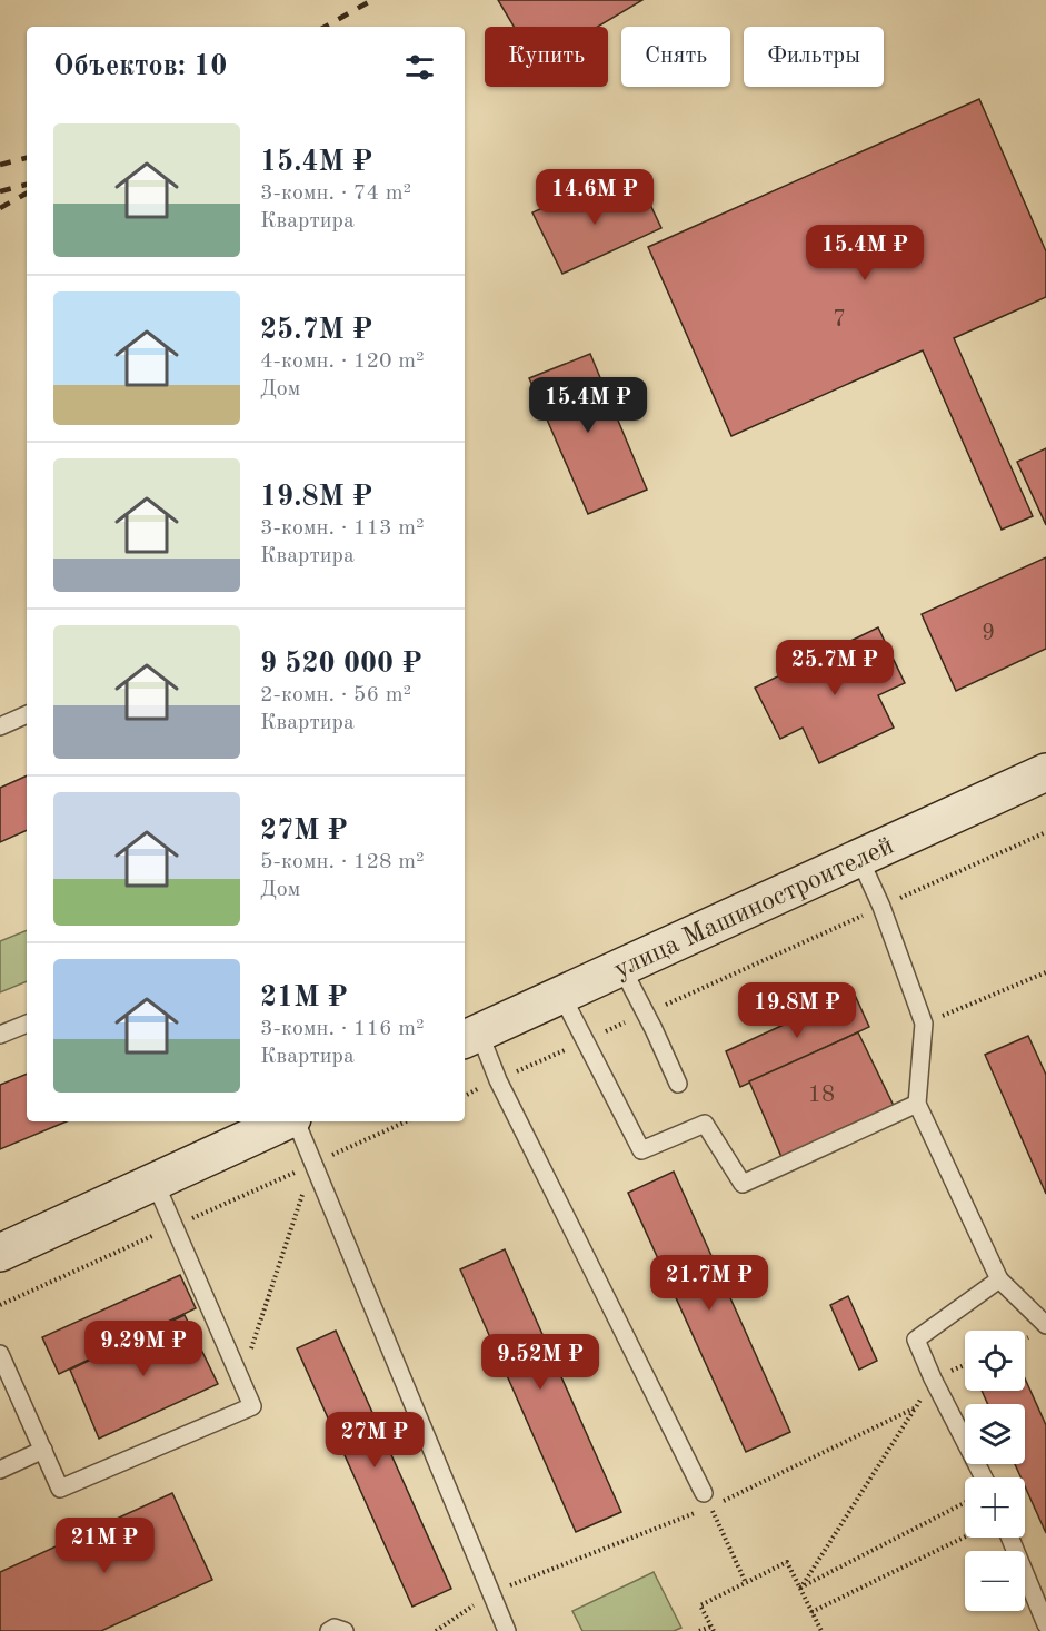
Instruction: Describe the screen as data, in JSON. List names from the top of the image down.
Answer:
{
  "streets": {
    "street": ["улица Машиностроителей"]
  },
  "house_numbers": ["7", "9", "18"],
  "page": {
    "chip": ["Купить", "Снять", "Фильтры"],
    "heading": "Объектов: 10",
    "list": [
      {
        "name": "15.4M ₽",
        "note": "3-комн. · 74 m² · Квартира"
      },
      {
        "name": "25.7M ₽",
        "note": "4-комн. · 120 m² · Дом"
      },
      {
        "name": "19.8M ₽",
        "note": "3-комн. · 113 m² · Квартира"
      },
      {
        "name": "9 520 000 ₽",
        "note": "2-комн. · 56 m² · Квартира"
      },
      {
        "name": "27M ₽",
        "note": "5-комн. · 128 m² · Дом"
      },
      {
        "name": "21M ₽",
        "note": "3-комн. · 116 m² · Квартира"
      }
    ],
    "price": [
      "14.6M ₽",
      "15.4M ₽",
      "15.4M ₽",
      "25.7M ₽",
      "19.8M ₽",
      "21.7M ₽",
      "9.29M ₽",
      "9.52M ₽",
      "27M ₽",
      "21M ₽"
    ],
    "map_buttons": ["+", "−"]
  }
}
